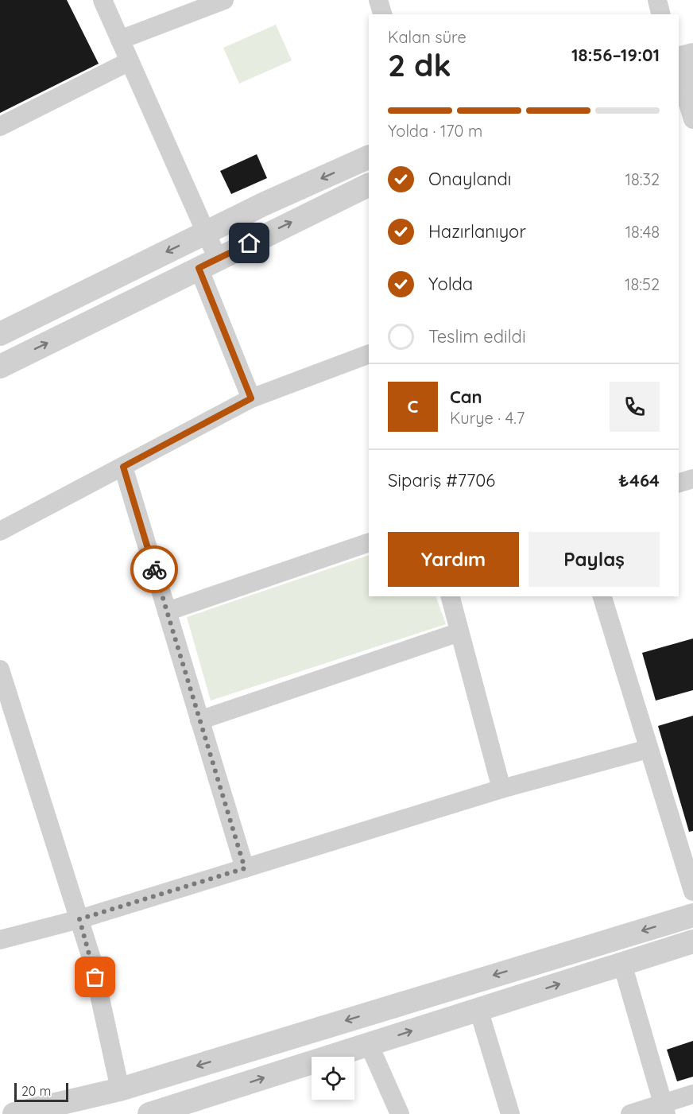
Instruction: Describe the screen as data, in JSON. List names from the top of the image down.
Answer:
{
  "scale_bar": "20 m",
  "page": {
    "heading": ["2 dk", "Kalan süre", "18:56–19:01"],
    "panel": [
      "Can",
      "Kurye · 4.7",
      "Sipariş #7706",
      "₺464"
    ],
    "bar": "Yolda · 170 m",
    "list": [
      ["Onaylandı", "18:32"],
      ["Hazırlanıyor", "18:48"],
      ["Yolda", "18:52"],
      "Teslim edildi"
    ],
    "round": "C",
    "buttons": ["Yardım", "Paylaş"],
    "scale": "20 m"
  }
}
